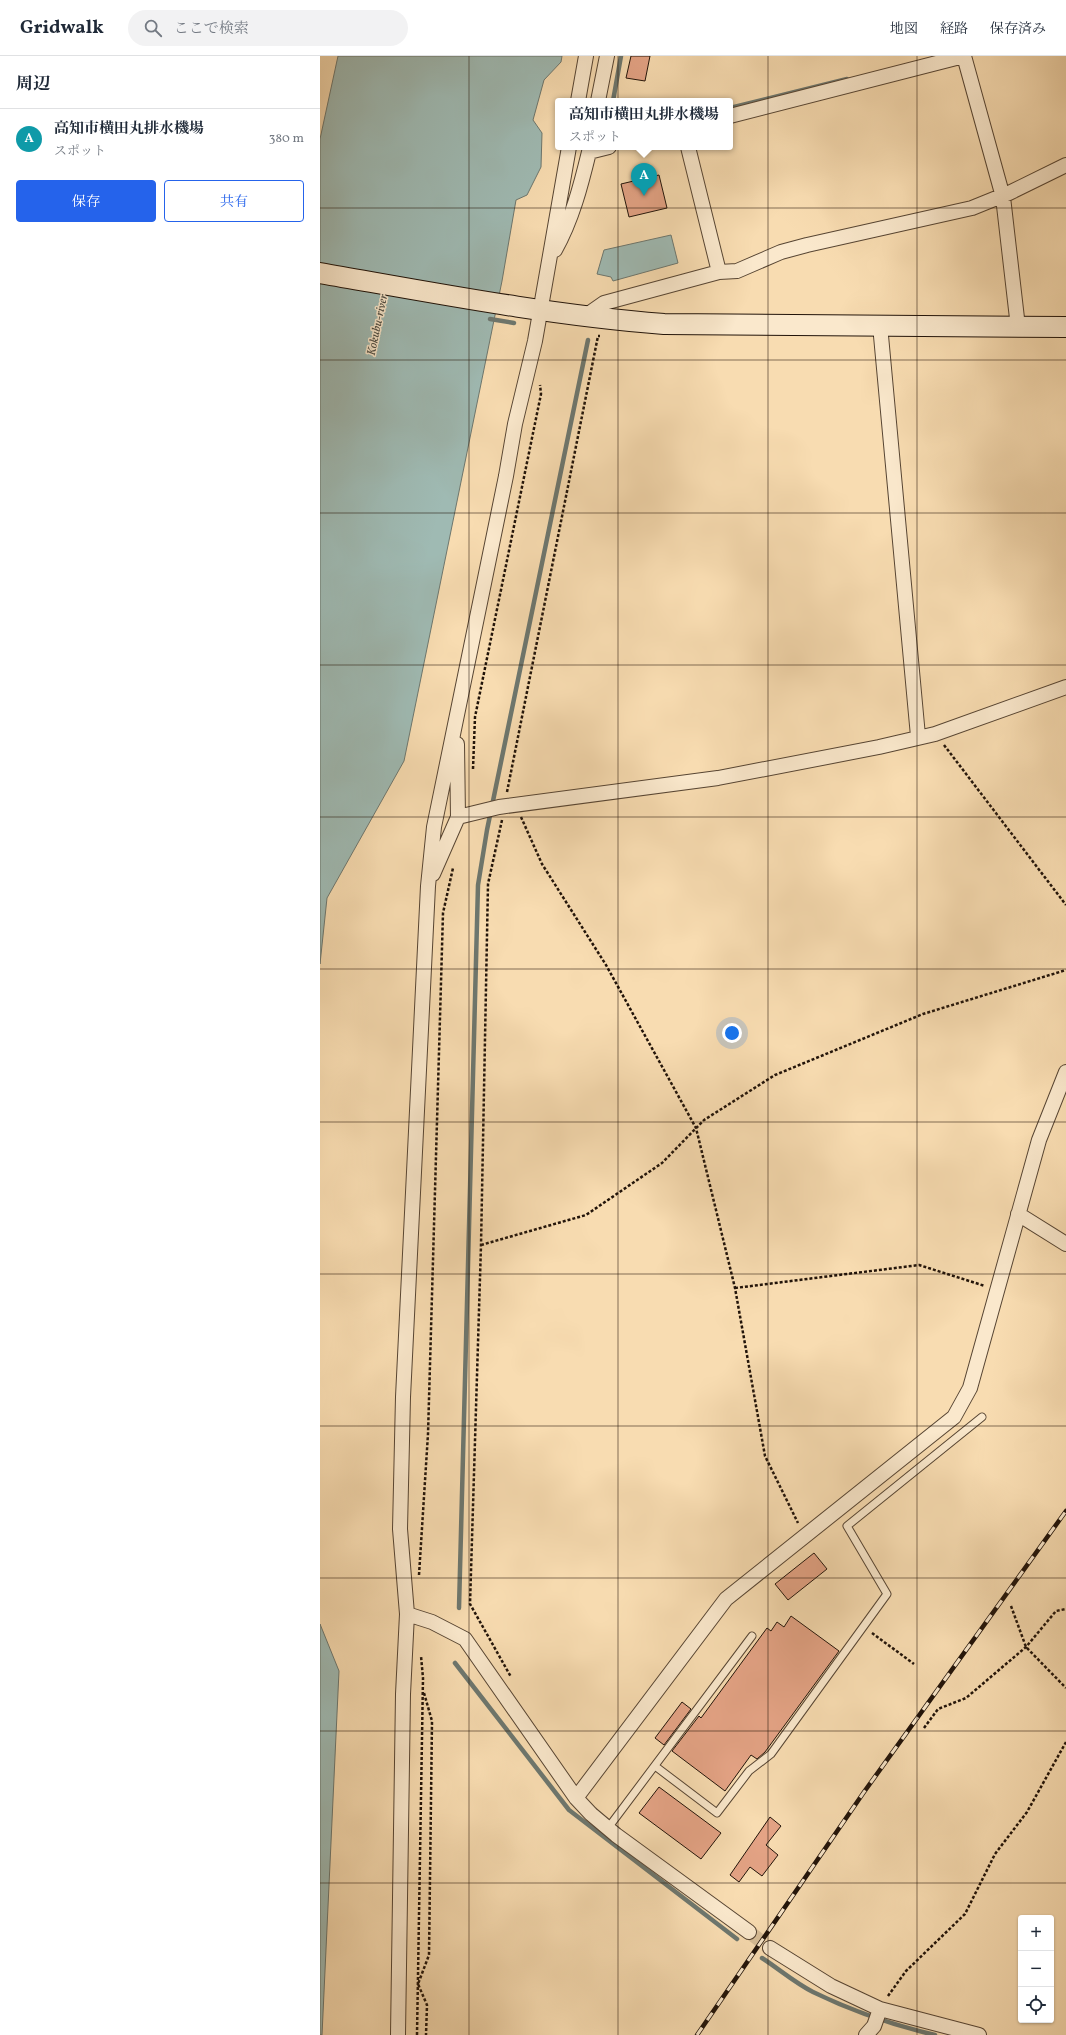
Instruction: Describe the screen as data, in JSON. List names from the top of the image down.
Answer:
{
  "water": ["Kokubu-river"],
  "page": {
    "header": "Gridwalk",
    "search": "ここで検索",
    "nav": ["地図", "経路", "保存済み"],
    "heading": "周辺",
    "popup": ["高知市横田丸排水機場", "スポット"],
    "list": [
      {
        "mark": "A",
        "name": "高知市横田丸排水機場",
        "note": "スポット",
        "value": "380 m"
      }
    ],
    "pins": "A",
    "buttons": ["保存", "共有"],
    "map_buttons": ["+", "−"]
  }
}
